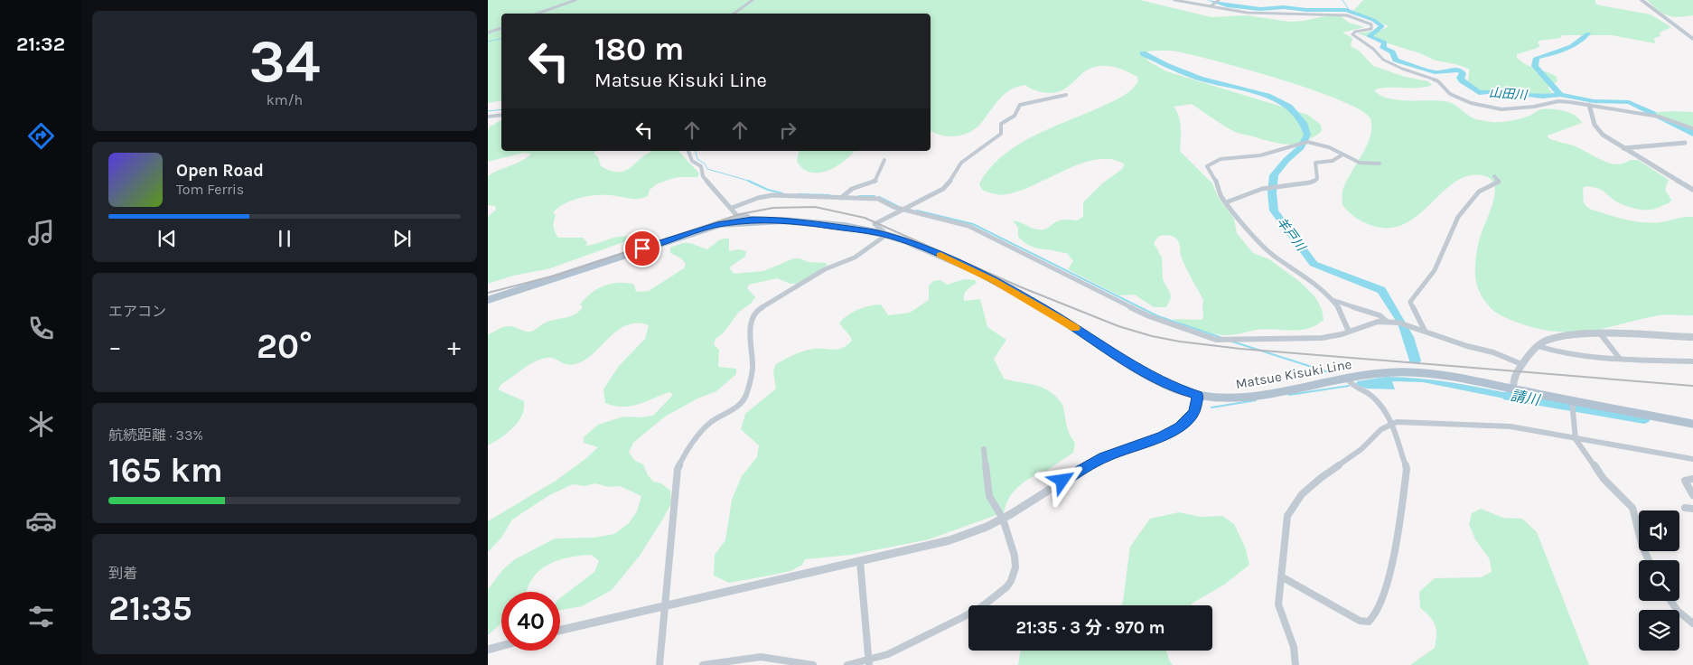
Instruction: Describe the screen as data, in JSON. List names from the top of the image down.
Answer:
{
  "streets": {
    "main road": ["Matsue Kisuki Line"]
  },
  "water": ["山田川", "羊戸川", "請川"],
  "page": {
    "tabs": "21:32",
    "tile": [
      ["34", "km/h"],
      "エアコン",
      ["航続距離 · 33%", "165 km"],
      ["到着", "21:35"]
    ],
    "turn": ["180 m", "Matsue Kisuki Line"],
    "song": ["Open Road", "Tom Ferris"],
    "heat": ["−", "20°", "+"],
    "limit": "40",
    "trip": "21:35 · 3 分 · 970 m"
  }
}
